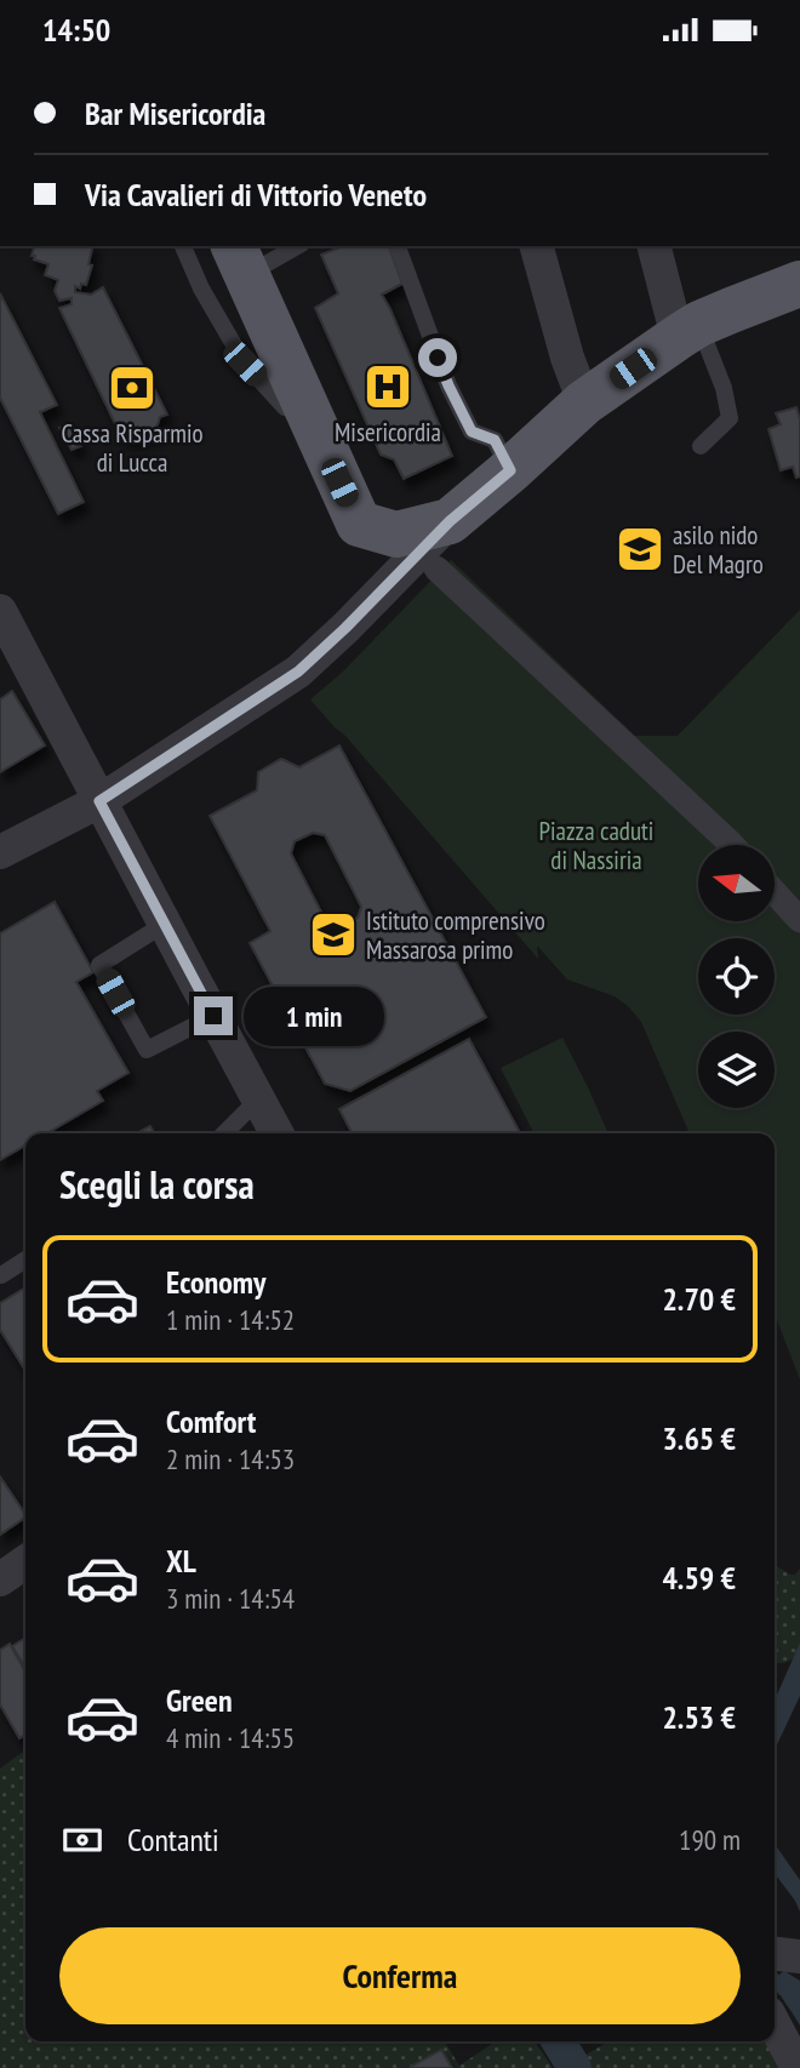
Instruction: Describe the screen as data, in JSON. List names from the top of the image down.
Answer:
{
  "parks": ["Piazza caduti di Nassiria"],
  "places": {
    "hospital": ["Misericordia"],
    "bank": ["Cassa Risparmio di Lucca"],
    "school or university": ["asilo nido Del Magro", "Istituto comprensivo Massarosa primo"]
  },
  "north": "left",
  "page": {
    "status": "14:50",
    "banner": ["Bar Misericordia", "Via Cavalieri di Vittorio Veneto"],
    "bubble": "1 min",
    "heading": "Scegli la corsa",
    "list": [
      {
        "name": "Economy",
        "note": "1 min · 14:52",
        "value": "2.70 €"
      },
      {
        "name": "Comfort",
        "note": "2 min · 14:53",
        "value": "3.65 €"
      },
      {
        "name": "XL",
        "note": "3 min · 14:54",
        "value": "4.59 €"
      },
      {
        "name": "Green",
        "note": "4 min · 14:55",
        "value": "2.53 €"
      }
    ],
    "pay": ["Contanti", "190 m"],
    "buttons": "Conferma"
  }
}
